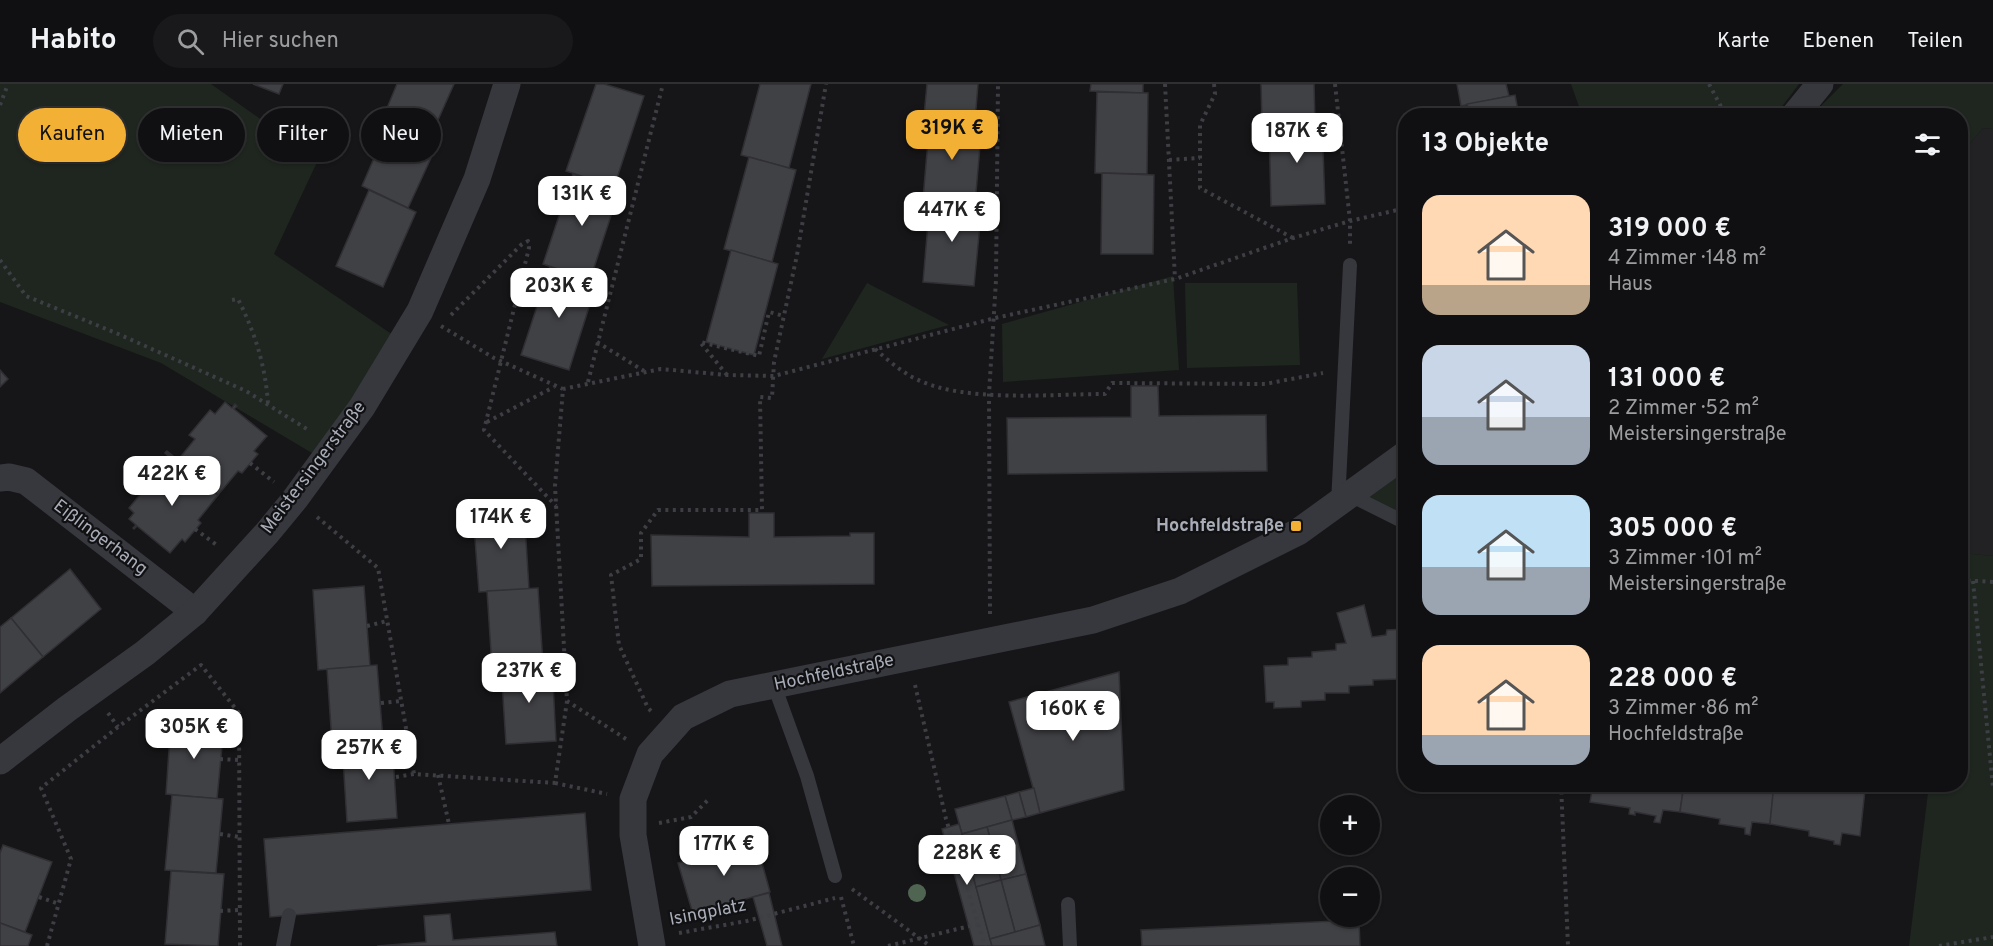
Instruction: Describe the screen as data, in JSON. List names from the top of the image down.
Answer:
{
  "streets": {
    "street": ["Meistersingerstraße", "Eißlingerhang", "Hochfeldstraße"],
    "path": ["Isingplatz"]
  },
  "crossings": [
    ["Meistersingerstraße", "Eißlingerhang"],
    ["Hochfeldstraße", "Isingplatz"]
  ],
  "places": {
    "transit": ["Hochfeldstraße"]
  },
  "page": {
    "header": "Habito",
    "search": "Hier suchen",
    "nav": ["Karte", "Ebenen", "Teilen"],
    "chip": [
      "Kaufen",
      "Mieten",
      "Filter",
      "Neu"
    ],
    "heading": "13 Objekte",
    "price": [
      "319K €",
      "187K €",
      "131K €",
      "447K €",
      "203K €",
      "422K €",
      "174K €",
      "237K €",
      "160K €",
      "305K €",
      "257K €",
      "177K €",
      "228K €"
    ],
    "list": [
      {
        "name": "319 000 €",
        "note": "4 Zimmer · 148 m² · Haus"
      },
      {
        "name": "131 000 €",
        "note": "2 Zimmer · 52 m² · Meistersingerstraße"
      },
      {
        "name": "305 000 €",
        "note": "3 Zimmer · 101 m² · Meistersingerstraße"
      },
      {
        "name": "228 000 €",
        "note": "3 Zimmer · 86 m² · Hochfeldstraße"
      }
    ],
    "map_buttons": ["+", "−"]
  }
}
